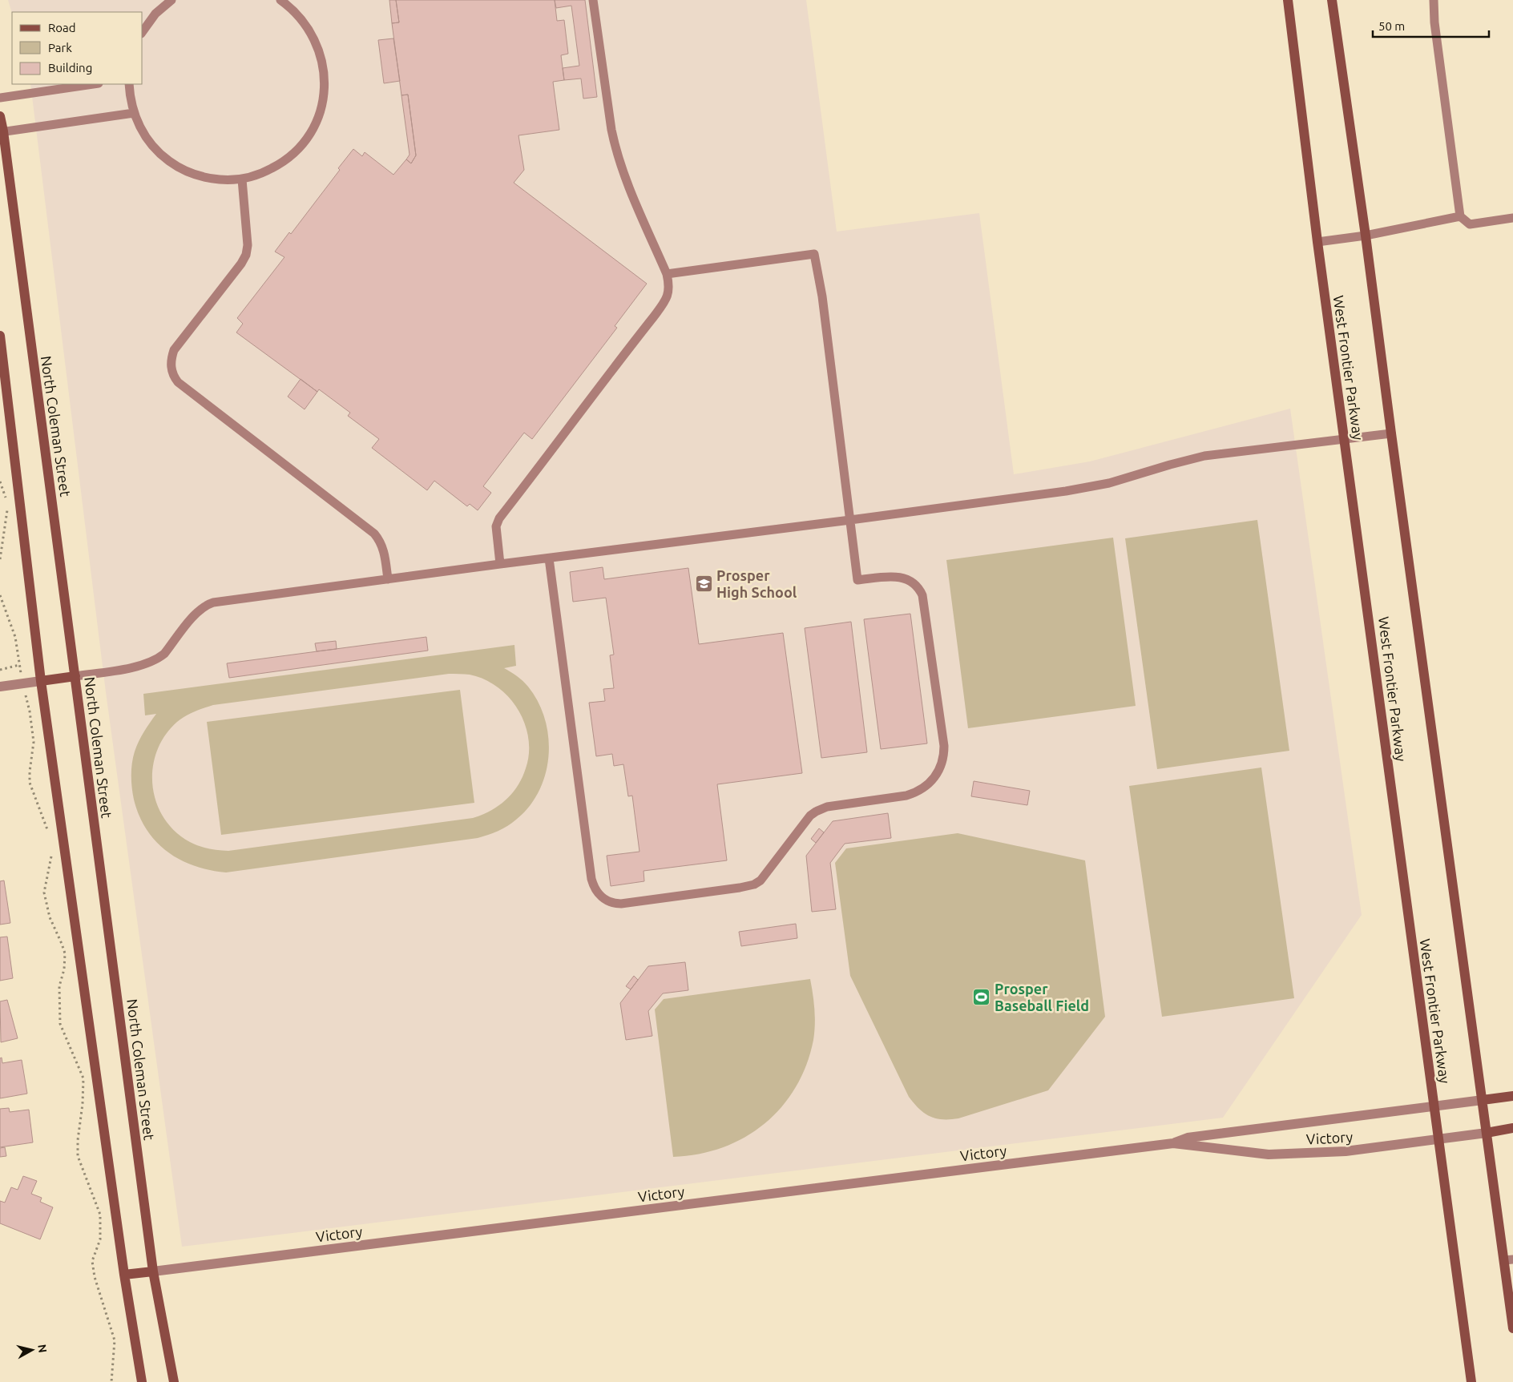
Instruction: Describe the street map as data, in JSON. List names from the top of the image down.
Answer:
{
  "streets": {
    "street": ["West Frontier Parkway", "North Coleman Street", "Victory"]
  },
  "crossings": [
    ["West Frontier Parkway", "Victory"],
    ["North Coleman Street", "Victory"]
  ],
  "places": {
    "school or university": ["Prosper High School"],
    "sports": ["Prosper Baseball Field"]
  },
  "legend": ["Road", "Park", "Building"],
  "scale_bar": "50 m",
  "north": "right"
}
